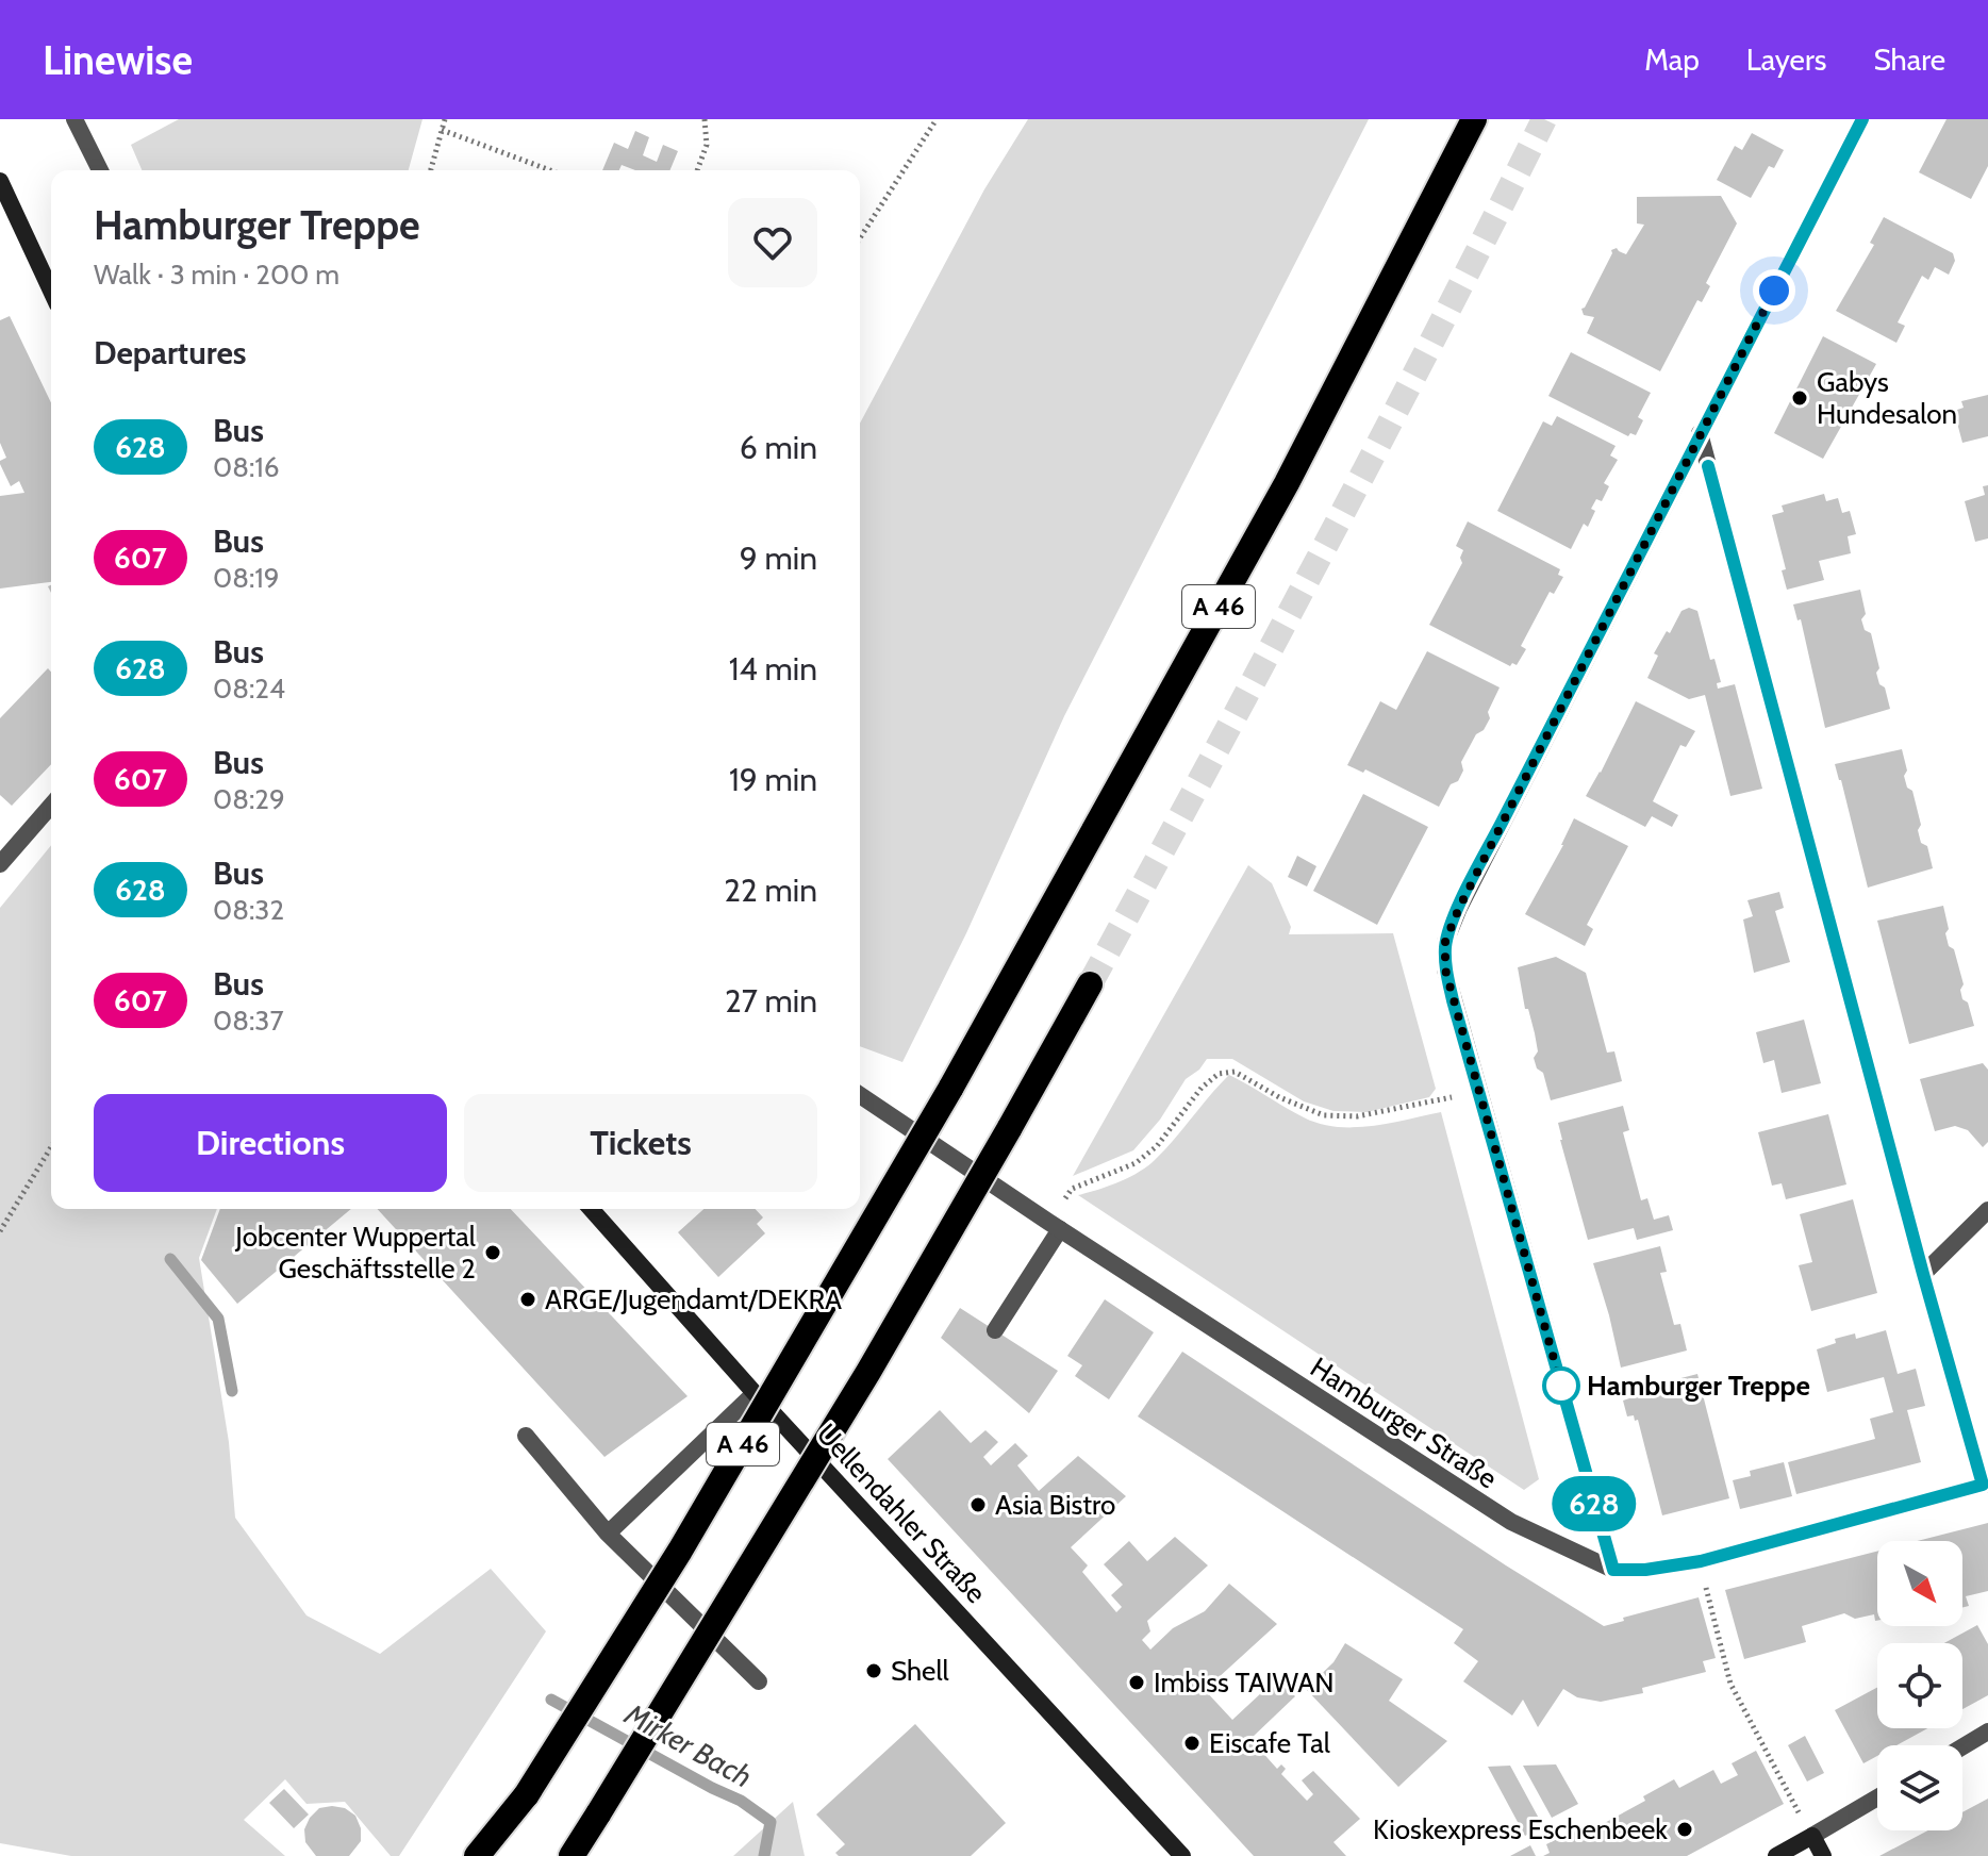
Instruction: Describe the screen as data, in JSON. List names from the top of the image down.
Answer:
{
  "streets": {
    "highway": ["A 46"],
    "main road": ["Uellendahler Straße"],
    "street": ["Hamburger Straße"]
  },
  "water": ["Mirker Bach"],
  "places": [
    "Gabys Hundesalon",
    "Jobcenter Wuppertal Geschäftsstelle 2",
    "ARGE/Jugendamt/DEKRA",
    "Hamburger Treppe",
    "Asia Bistro",
    "Shell",
    "Imbiss TAIWAN",
    "Eiscafe Tal",
    "Kioskexpress Eschenbeek"
  ],
  "lines": ["bus line 628"],
  "north": "bottom right",
  "page": {
    "header": "Linewise",
    "nav": ["Map", "Layers", "Share"],
    "on_map": "628",
    "heading": [
      ["Hamburger Treppe", "Walk · 3 min · 200 m"],
      "Departures"
    ],
    "list": [
      {
        "mark": "628",
        "name": "Bus",
        "note": "08:16",
        "value": "6 min"
      },
      {
        "mark": "607",
        "name": "Bus",
        "note": "08:19",
        "value": "9 min"
      },
      {
        "mark": "628",
        "name": "Bus",
        "note": "08:24",
        "value": "14 min"
      },
      {
        "mark": "607",
        "name": "Bus",
        "note": "08:29",
        "value": "19 min"
      },
      {
        "mark": "628",
        "name": "Bus",
        "note": "08:32",
        "value": "22 min"
      },
      {
        "mark": "607",
        "name": "Bus",
        "note": "08:37",
        "value": "27 min"
      }
    ],
    "buttons": ["Directions", "Tickets"]
  }
}
